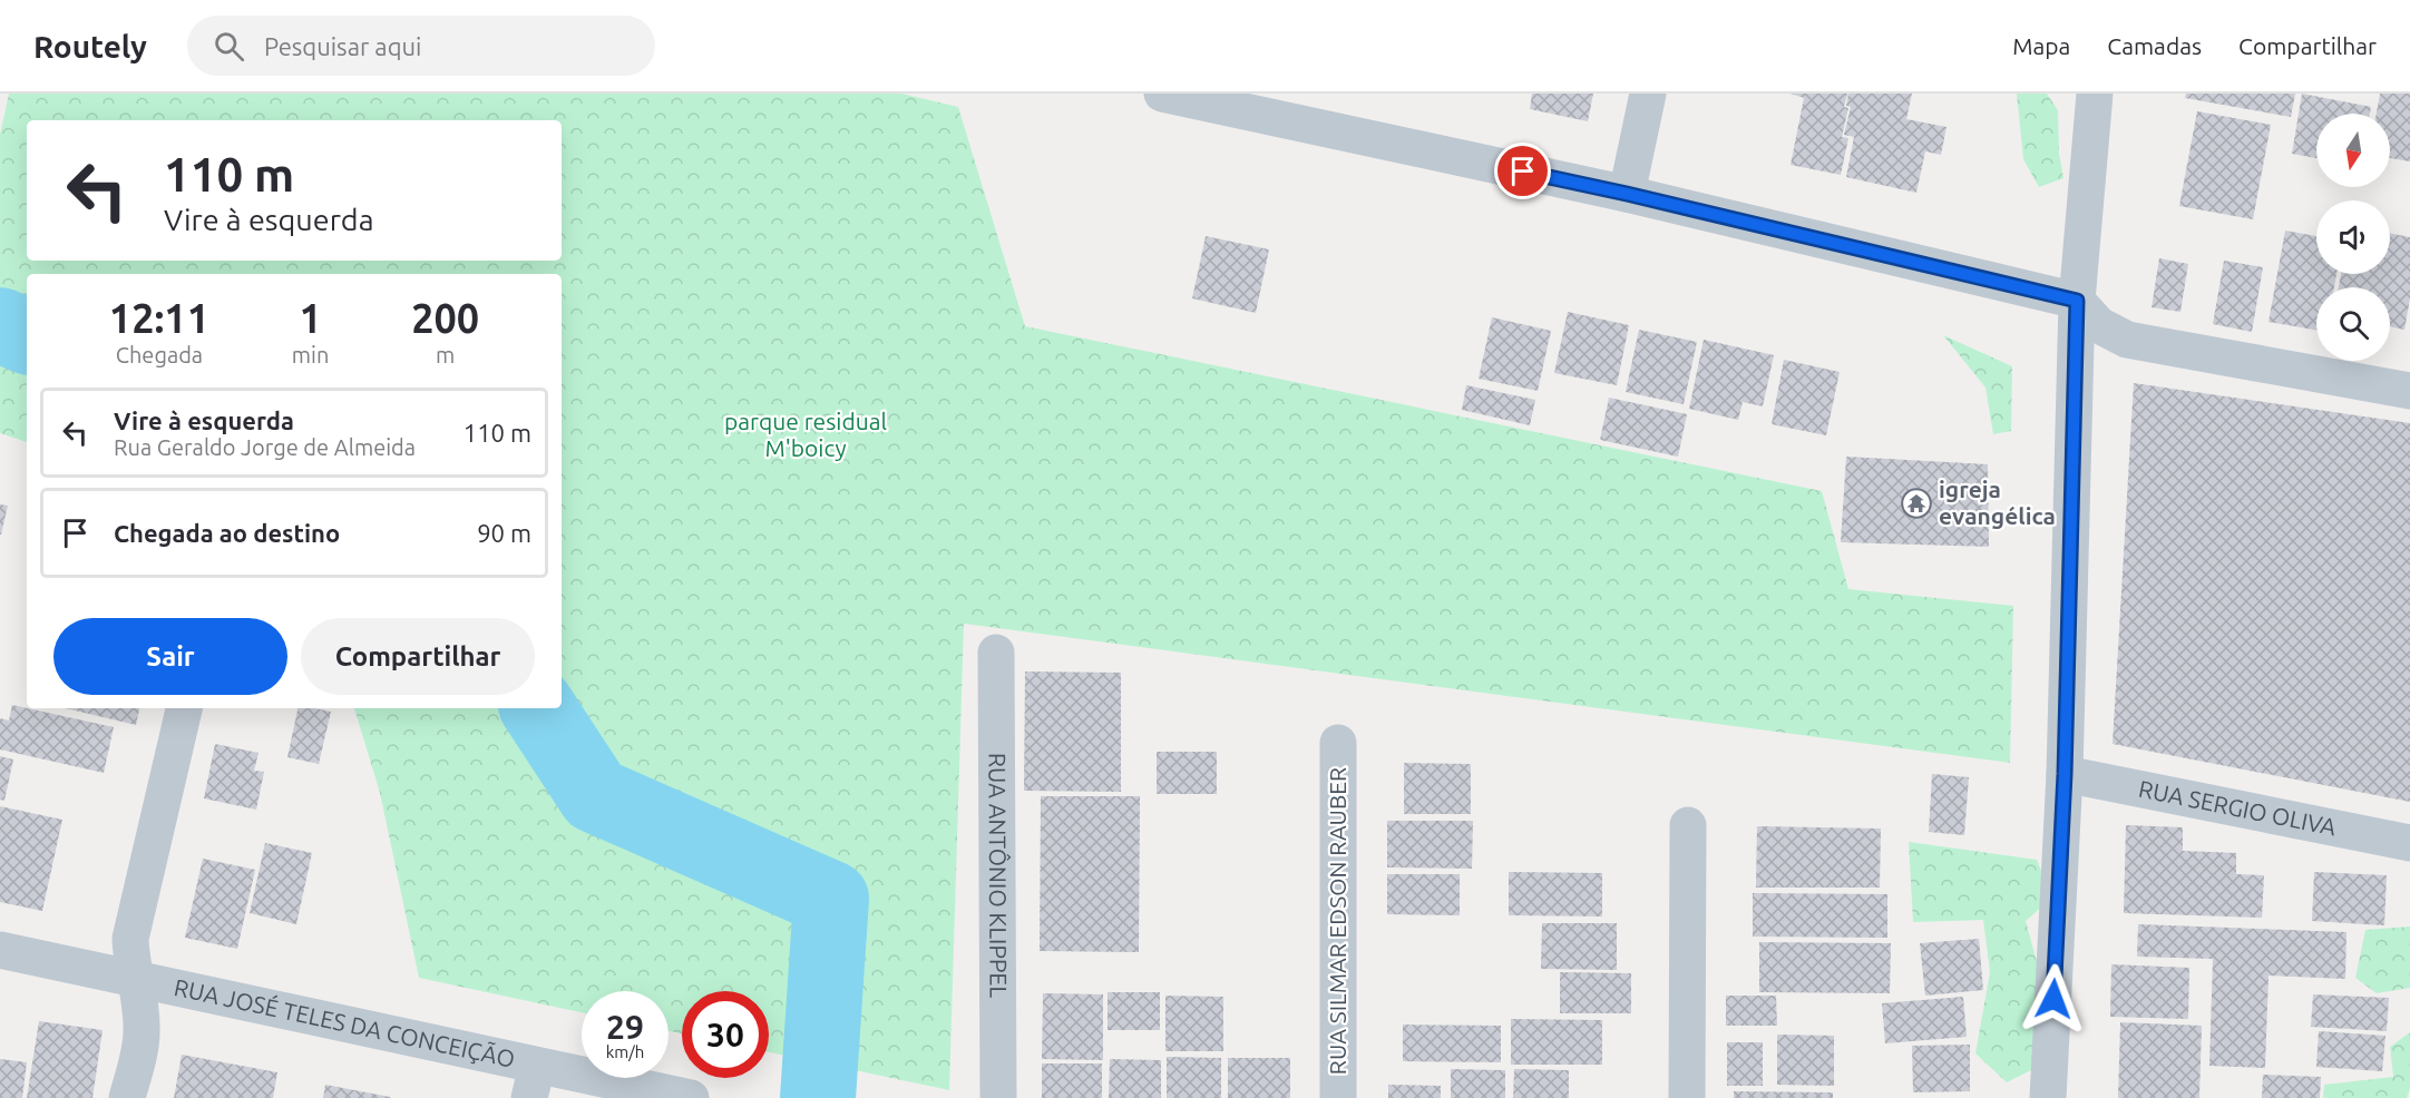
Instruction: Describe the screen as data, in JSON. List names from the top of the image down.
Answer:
{
  "streets": {
    "street": [
      "RUA SERGIO OLIVA",
      "RUA ANTÔNIO KLIPPEL",
      "RUA SILMAR EDSON RAUBER",
      "RUA JOSÉ TELES DA CONCEIÇÃO"
    ]
  },
  "parks": ["parque residual M'boicy"],
  "places": {
    "temple": ["igreja evangélica"]
  },
  "north": "bottom",
  "page": {
    "header": "Routely",
    "search": "Pesquisar aqui",
    "nav": ["Mapa", "Camadas", "Compartilhar"],
    "turn": ["110 m", "Vire à esquerda"],
    "eta": [
      "12:11",
      "Chegada",
      "1",
      "min",
      "200",
      "m"
    ],
    "list": [
      {
        "name": "Vire à esquerda",
        "note": "Rua Geraldo Jorge de Almeida",
        "value": "110 m"
      },
      {
        "name": "Chegada ao destino",
        "value": "90 m"
      }
    ],
    "buttons": ["Sair", "Compartilhar"],
    "speed": "29 km/h",
    "limit": "30"
  }
}
